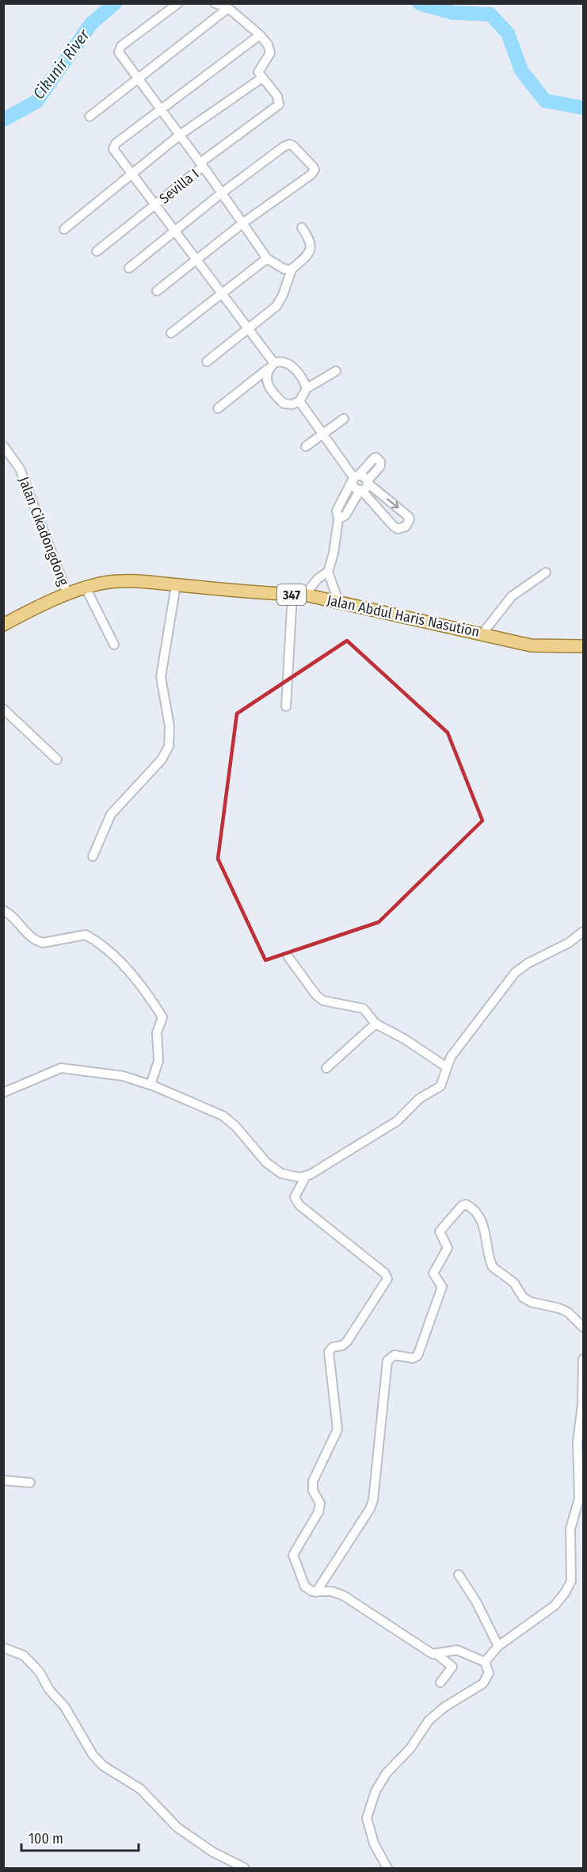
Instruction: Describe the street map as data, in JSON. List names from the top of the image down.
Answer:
{
  "streets": {
    "main road": ["347", "Jalan Abdul Haris Nasution"],
    "street": ["Sevilla I", "Jalan Cikadongdong"]
  },
  "crossings": [
    ["Jalan Cikadongdong", "Jalan Abdul Haris Nasution"]
  ],
  "water": ["Cikunir River"],
  "scale_bar": "100 m"
}
